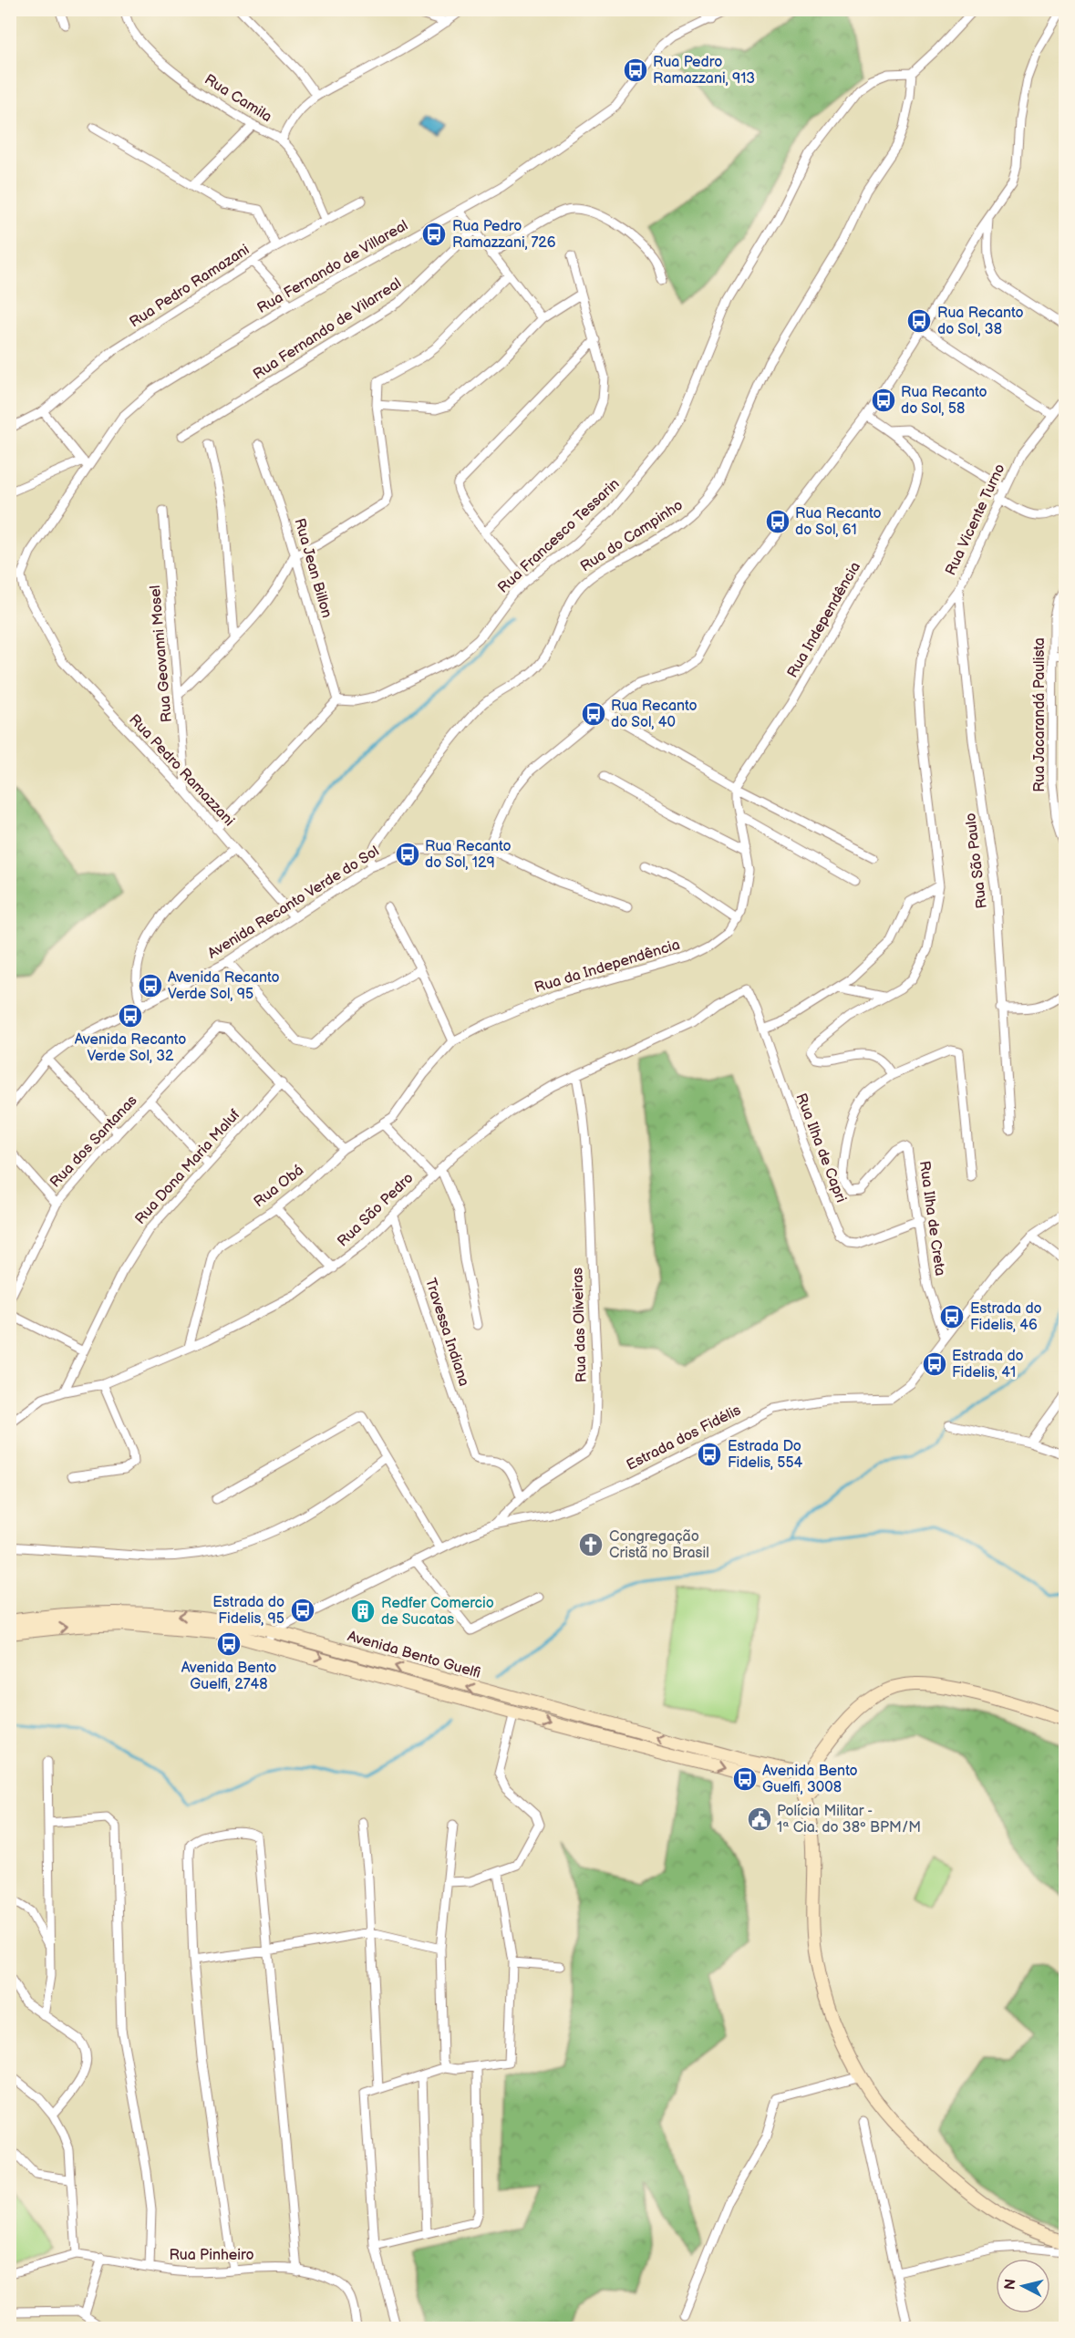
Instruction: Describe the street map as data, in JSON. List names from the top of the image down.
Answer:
{
  "streets": {
    "main road": ["Avenida Bento Guelfi"],
    "street": [
      "Rua Camila",
      "Rua Fernando de Villareal",
      "Rua Pedro Ramazani",
      "Rua Fernando de Vilarreal",
      "Rua Vicente Turno",
      "Rua Francesco Tessarin",
      "Rua do Campinho",
      "Rua Jean Billon",
      "Rua Independência",
      "Rua Geovanni Mosel",
      "Rua Jacarandá Paulista",
      "Rua Pedro Ramazzani",
      "Rua São Paulo",
      "Avenida Recanto Verde do Sol",
      "Rua da Independência",
      "Rua dos Santanas",
      "Rua Ilha de Capri",
      "Rua Dona Maria Maluf",
      "Rua Obá",
      "Rua São Pedro",
      "Rua Ilha de Creta",
      "Rua das Oliveiras",
      "Travessa Indiana",
      "Estrada dos Fidélis",
      "Rua Pinheiro"
    ]
  },
  "crossings": [
    ["Rua Camila", "Rua Pedro Ramazani"],
    ["Rua Fernando de Villareal", "Rua Pedro Ramazzani"],
    ["Rua Vicente Turno", "Rua São Paulo"],
    ["Rua Vicente Turno", "Rua Ilha de Creta"],
    ["Rua Francesco Tessarin", "Rua do Campinho"],
    ["Rua Francesco Tessarin", "Rua Jean Billon"],
    ["Rua do Campinho", "Avenida Recanto Verde do Sol"],
    ["Rua Independência", "Rua da Independência"],
    ["Rua Geovanni Mosel", "Rua Pedro Ramazzani"],
    ["Rua Pedro Ramazzani", "Avenida Recanto Verde do Sol"],
    ["Rua da Independência", "Rua Obá"],
    ["Rua dos Santanas", "Rua Dona Maria Maluf"],
    ["Rua Ilha de Capri", "Rua São Pedro"],
    ["Rua Ilha de Capri", "Rua Ilha de Creta"],
    ["Rua Dona Maria Maluf", "Rua São Pedro"],
    ["Rua Obá", "Rua São Pedro"],
    ["Rua São Pedro", "Rua das Oliveiras"],
    ["Rua São Pedro", "Travessa Indiana"],
    ["Rua Ilha de Creta", "Estrada dos Fidélis"],
    ["Rua das Oliveiras", "Travessa Indiana"],
    ["Rua das Oliveiras", "Estrada dos Fidélis"],
    ["Estrada dos Fidélis", "Avenida Bento Guelfi"]
  ],
  "places": {
    "bus stop": [
      "Rua Pedro Ramazzani, 913",
      "Rua Pedro Ramazzani, 726",
      "Rua Recanto do Sol, 38",
      "Rua Recanto do Sol, 58",
      "Rua Recanto do Sol, 61",
      "Rua Recanto do Sol, 40",
      "Rua Recanto do Sol, 129",
      "Avenida Recanto Verde Sol, 95",
      "Avenida Recanto Verde Sol, 32",
      "Estrada do Fidelis, 46",
      "Estrada do Fidelis, 41",
      "Estrada Do Fidelis, 554",
      "Estrada do Fidelis, 95",
      "Avenida Bento Guelfi, 2748",
      "Avenida Bento Guelfi, 3008"
    ],
    "church": ["Congregação Cristã no Brasil"],
    "building": ["Redfer Comercio de Sucatas"],
    "public building": ["Polícia Militar - 1ª Cia. do 38º BPM/M"]
  },
  "north": "left"
}
